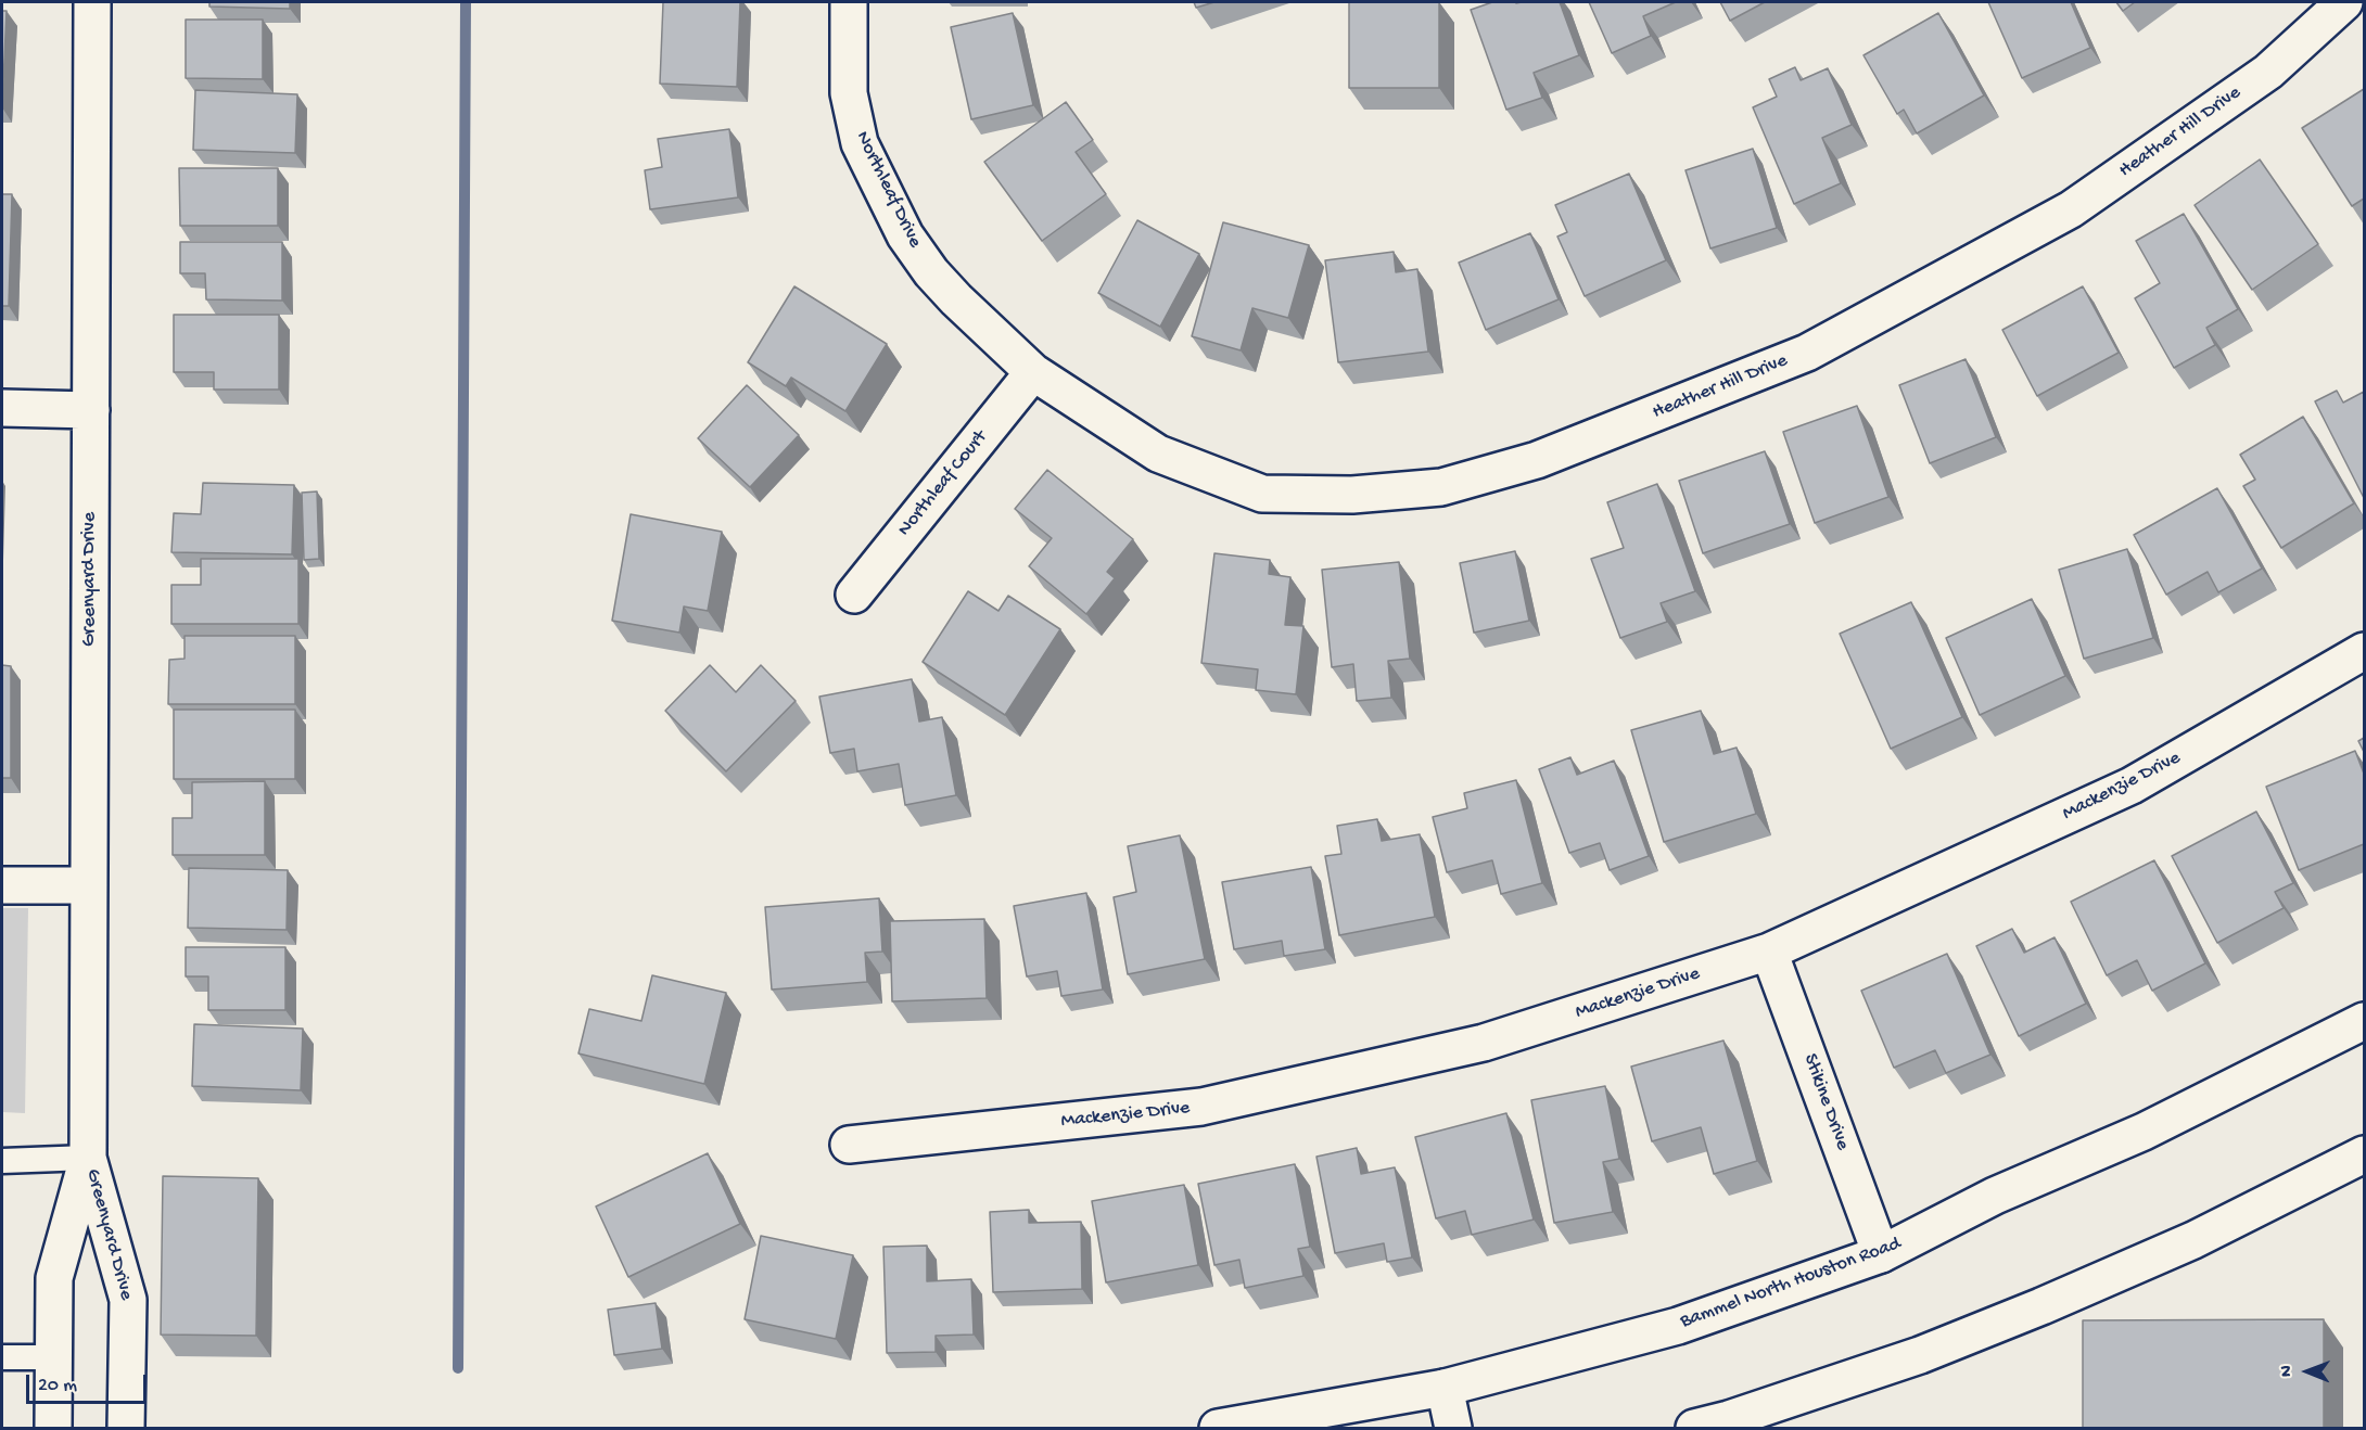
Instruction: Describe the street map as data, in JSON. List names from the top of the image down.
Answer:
{
  "streets": {
    "street": [
      "Heather Hill Drive",
      "Northleaf Drive",
      "Northleaf Court",
      "Greenyard Drive",
      "Mackenzie Drive",
      "Stikine Drive",
      "Bammel North Houston Road"
    ]
  },
  "crossings": [
    ["Heather Hill Drive", "Northleaf Drive"],
    ["Heather Hill Drive", "Northleaf Court"],
    ["Northleaf Drive", "Northleaf Court"],
    ["Mackenzie Drive", "Stikine Drive"],
    ["Stikine Drive", "Bammel North Houston Road"]
  ],
  "scale_bar": "20 m",
  "north": "left"
}
